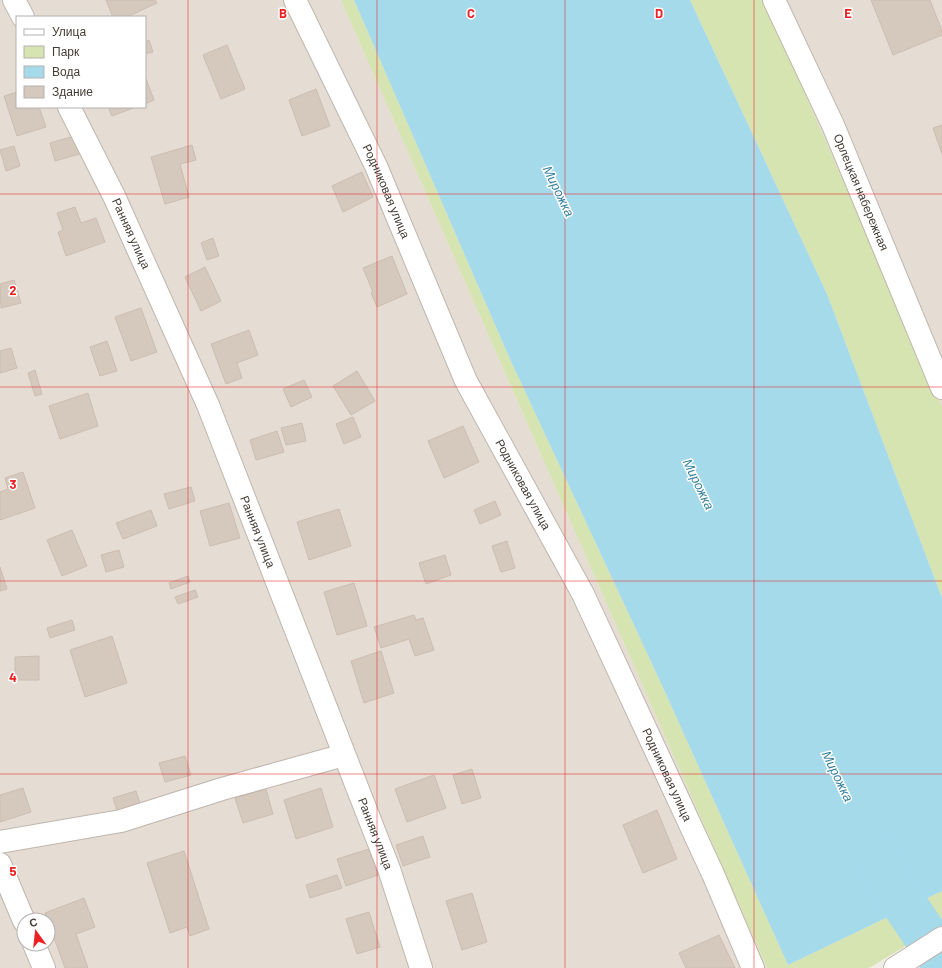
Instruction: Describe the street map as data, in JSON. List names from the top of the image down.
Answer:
{
  "streets": {
    "street": ["Родниковая улица", "Орлецкая набережная", "Ранняя улица"]
  },
  "water": ["Мирожка"],
  "legend": [
    "Улица",
    "Парк",
    "Вода",
    "Здание"
  ],
  "north": "top",
  "grid": {
    "columns": [
      "B",
      "C",
      "D",
      "E"
    ],
    "rows": [
      "2",
      "3",
      "4",
      "5"
    ]
  }
}
